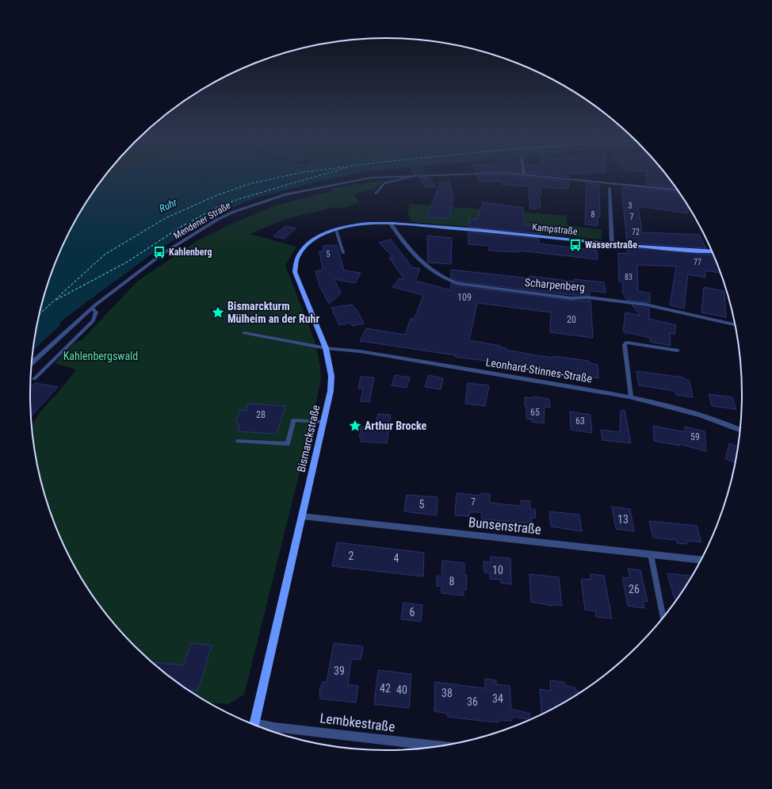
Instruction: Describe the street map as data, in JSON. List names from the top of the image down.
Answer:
{
  "streets": {
    "main road": ["Kampstraße", "Bismarckstraße"],
    "street": [
      "Mendener Straße",
      "Scharpenberg",
      "Leonhard-Stinnes-Straße",
      "Bunsenstraße",
      "Lembkestraße"
    ]
  },
  "crossings": [
    ["Kampstraße", "Scharpenberg"],
    ["Kampstraße", "Bismarckstraße"],
    ["Scharpenberg", "Bismarckstraße"],
    ["Leonhard-Stinnes-Straße", "Bismarckstraße"],
    ["Bismarckstraße", "Bunsenstraße"]
  ],
  "water": ["Ruhr"],
  "parks": ["Kahlenbergswald"],
  "places": {
    "bus stop": ["Wasserstraße", "Kahlenberg"],
    "place": ["Bismarckturm Mülheim an der Ruhr", "Arthur Brocke"]
  },
  "house_numbers": [
    "3",
    "8",
    "7",
    "72",
    "5",
    "77",
    "83",
    "109",
    "20",
    "65",
    "28",
    "63",
    "59",
    "7",
    "5",
    "13",
    "2",
    "4",
    "10",
    "8",
    "26",
    "6",
    "39",
    "42",
    "40",
    "38",
    "34",
    "36"
  ]
}
